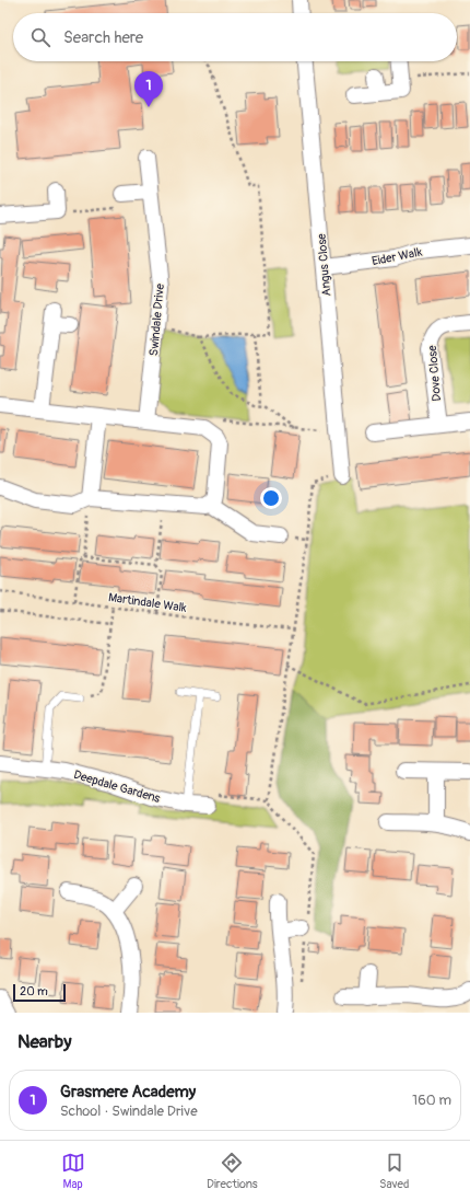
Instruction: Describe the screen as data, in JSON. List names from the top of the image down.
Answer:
{
  "streets": {
    "street": [
      "Eider Walk",
      "Angus Close",
      "Swindale Drive",
      "Dove Close",
      "Deepdale Gardens"
    ],
    "path": ["Martindale Walk"]
  },
  "crossings": [
    ["Eider Walk", "Angus Close"]
  ],
  "scale_bar": "20 m",
  "page": {
    "search": "Search here",
    "pins": "1",
    "scale": "20 m",
    "heading": "Nearby",
    "list": [
      {
        "mark": "1",
        "name": "Grasmere Academy",
        "note": "School · Swindale Drive",
        "value": "160 m"
      }
    ],
    "nav": ["Map", "Directions", "Saved"]
  }
}
